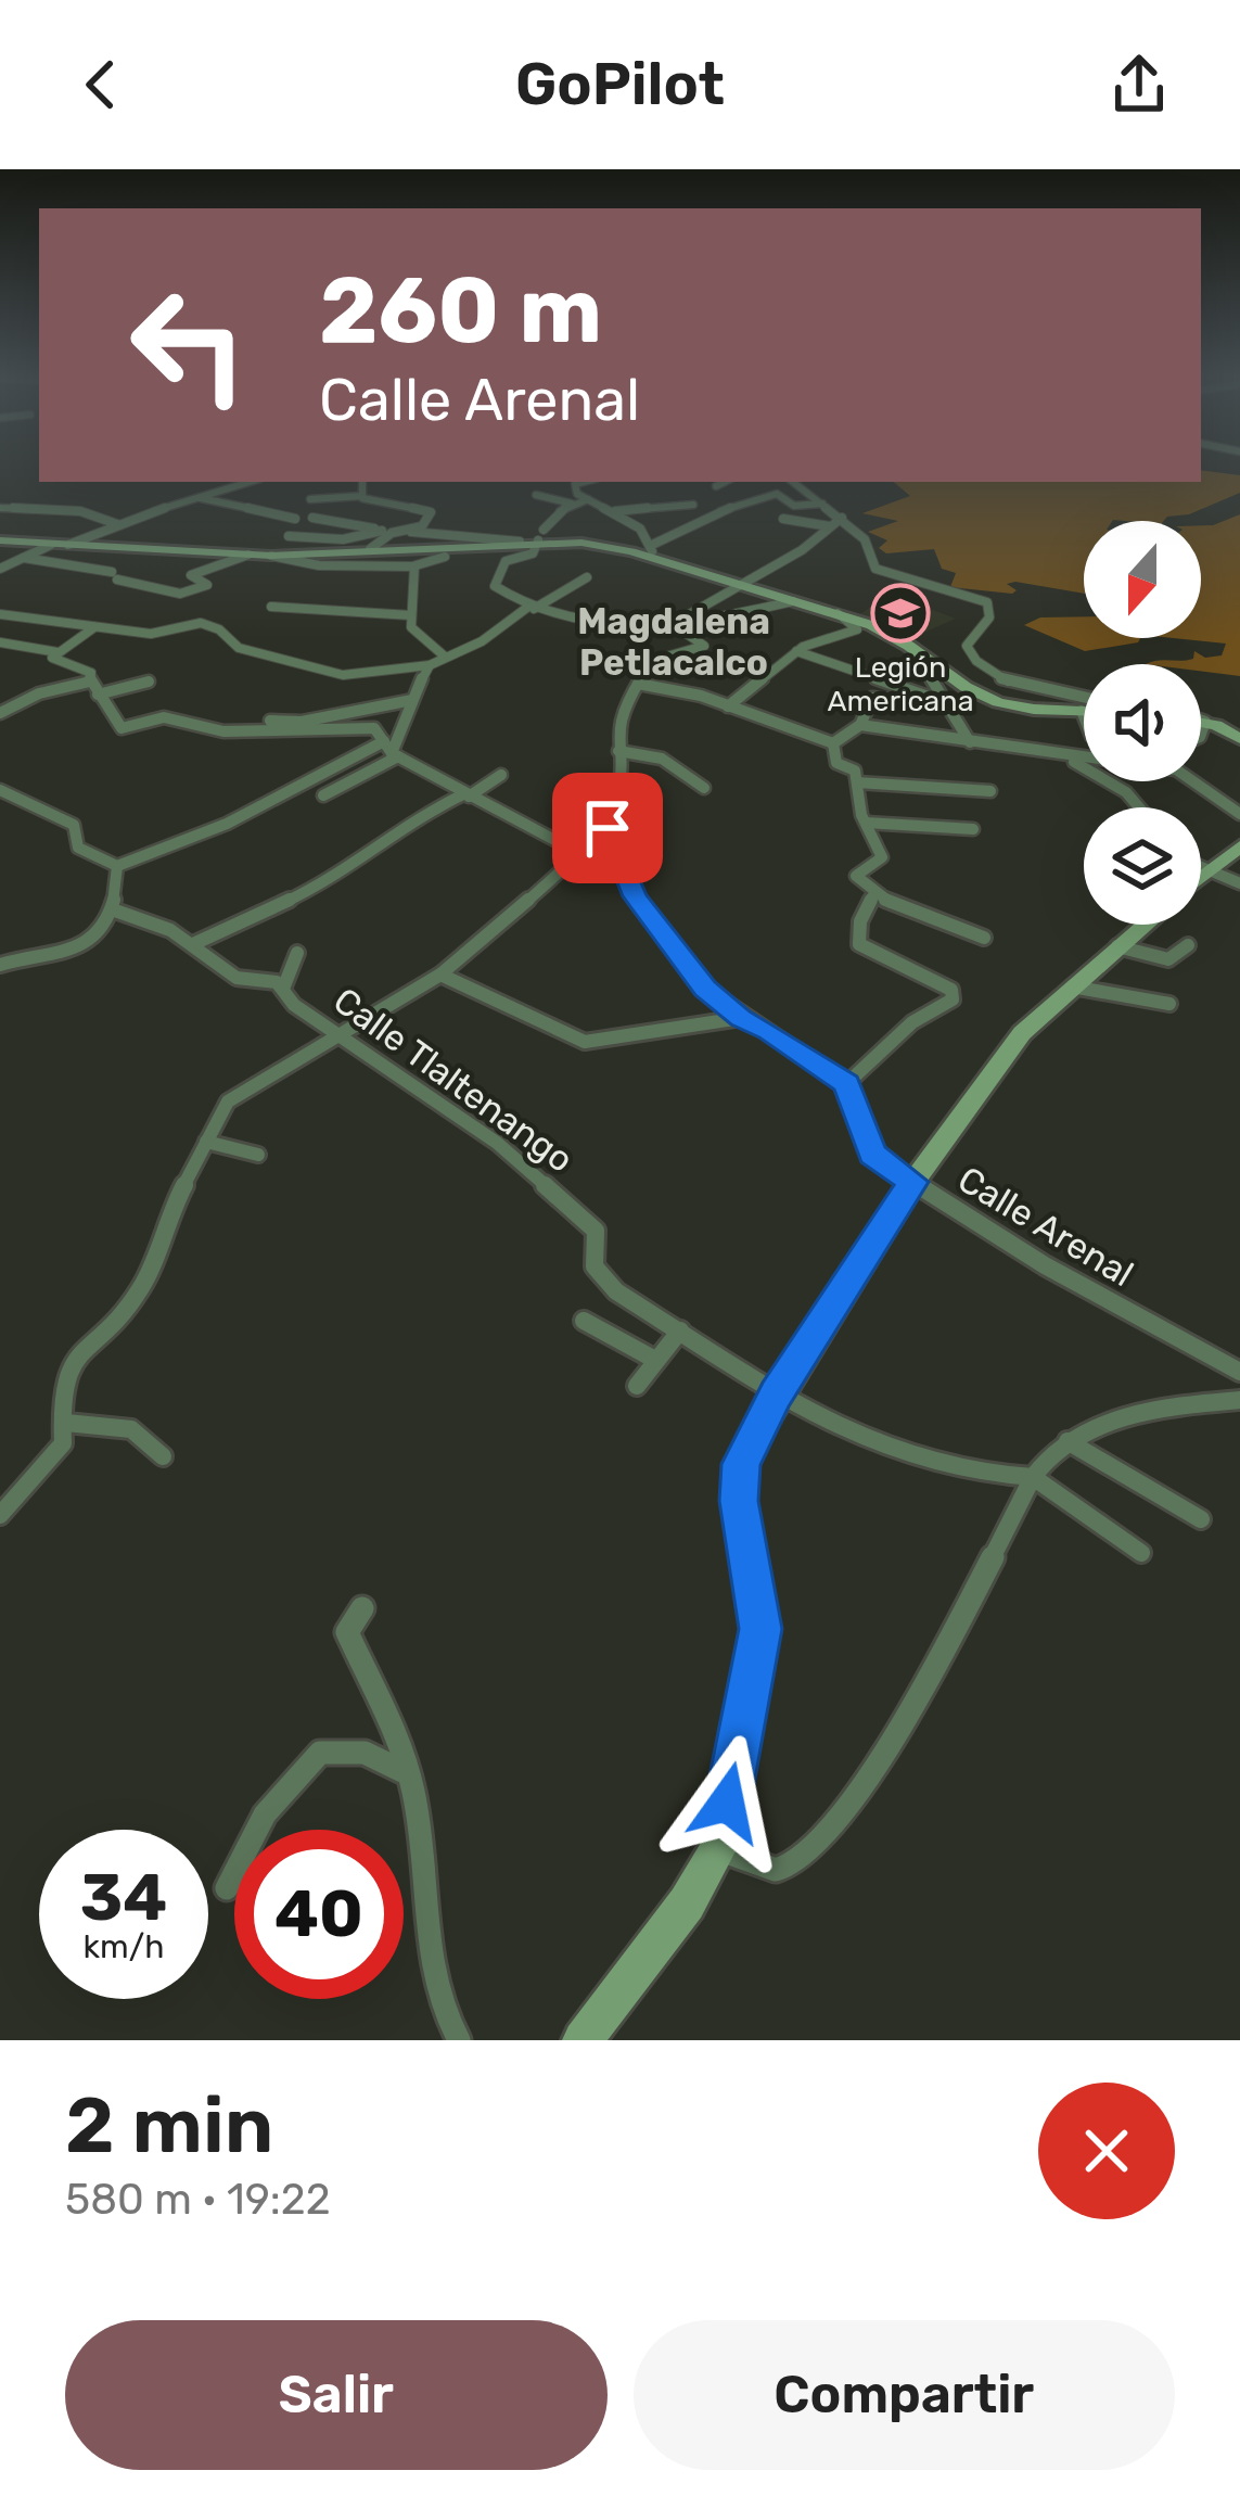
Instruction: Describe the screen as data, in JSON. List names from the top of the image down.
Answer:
{
  "streets": {
    "street": ["Calle Tlaltenango", "Calle Arenal"]
  },
  "districts": ["Magdalena Petlacalco"],
  "places": {
    "school or university": ["Legión Americana"]
  },
  "north": "bottom",
  "page": {
    "header": "GoPilot",
    "turn": ["260 m", "Calle Arenal"],
    "speed": "34 km/h",
    "limit": "40",
    "heading": ["2 min", "580 m · 19:22"],
    "buttons": ["Salir", "Compartir"]
  }
}
